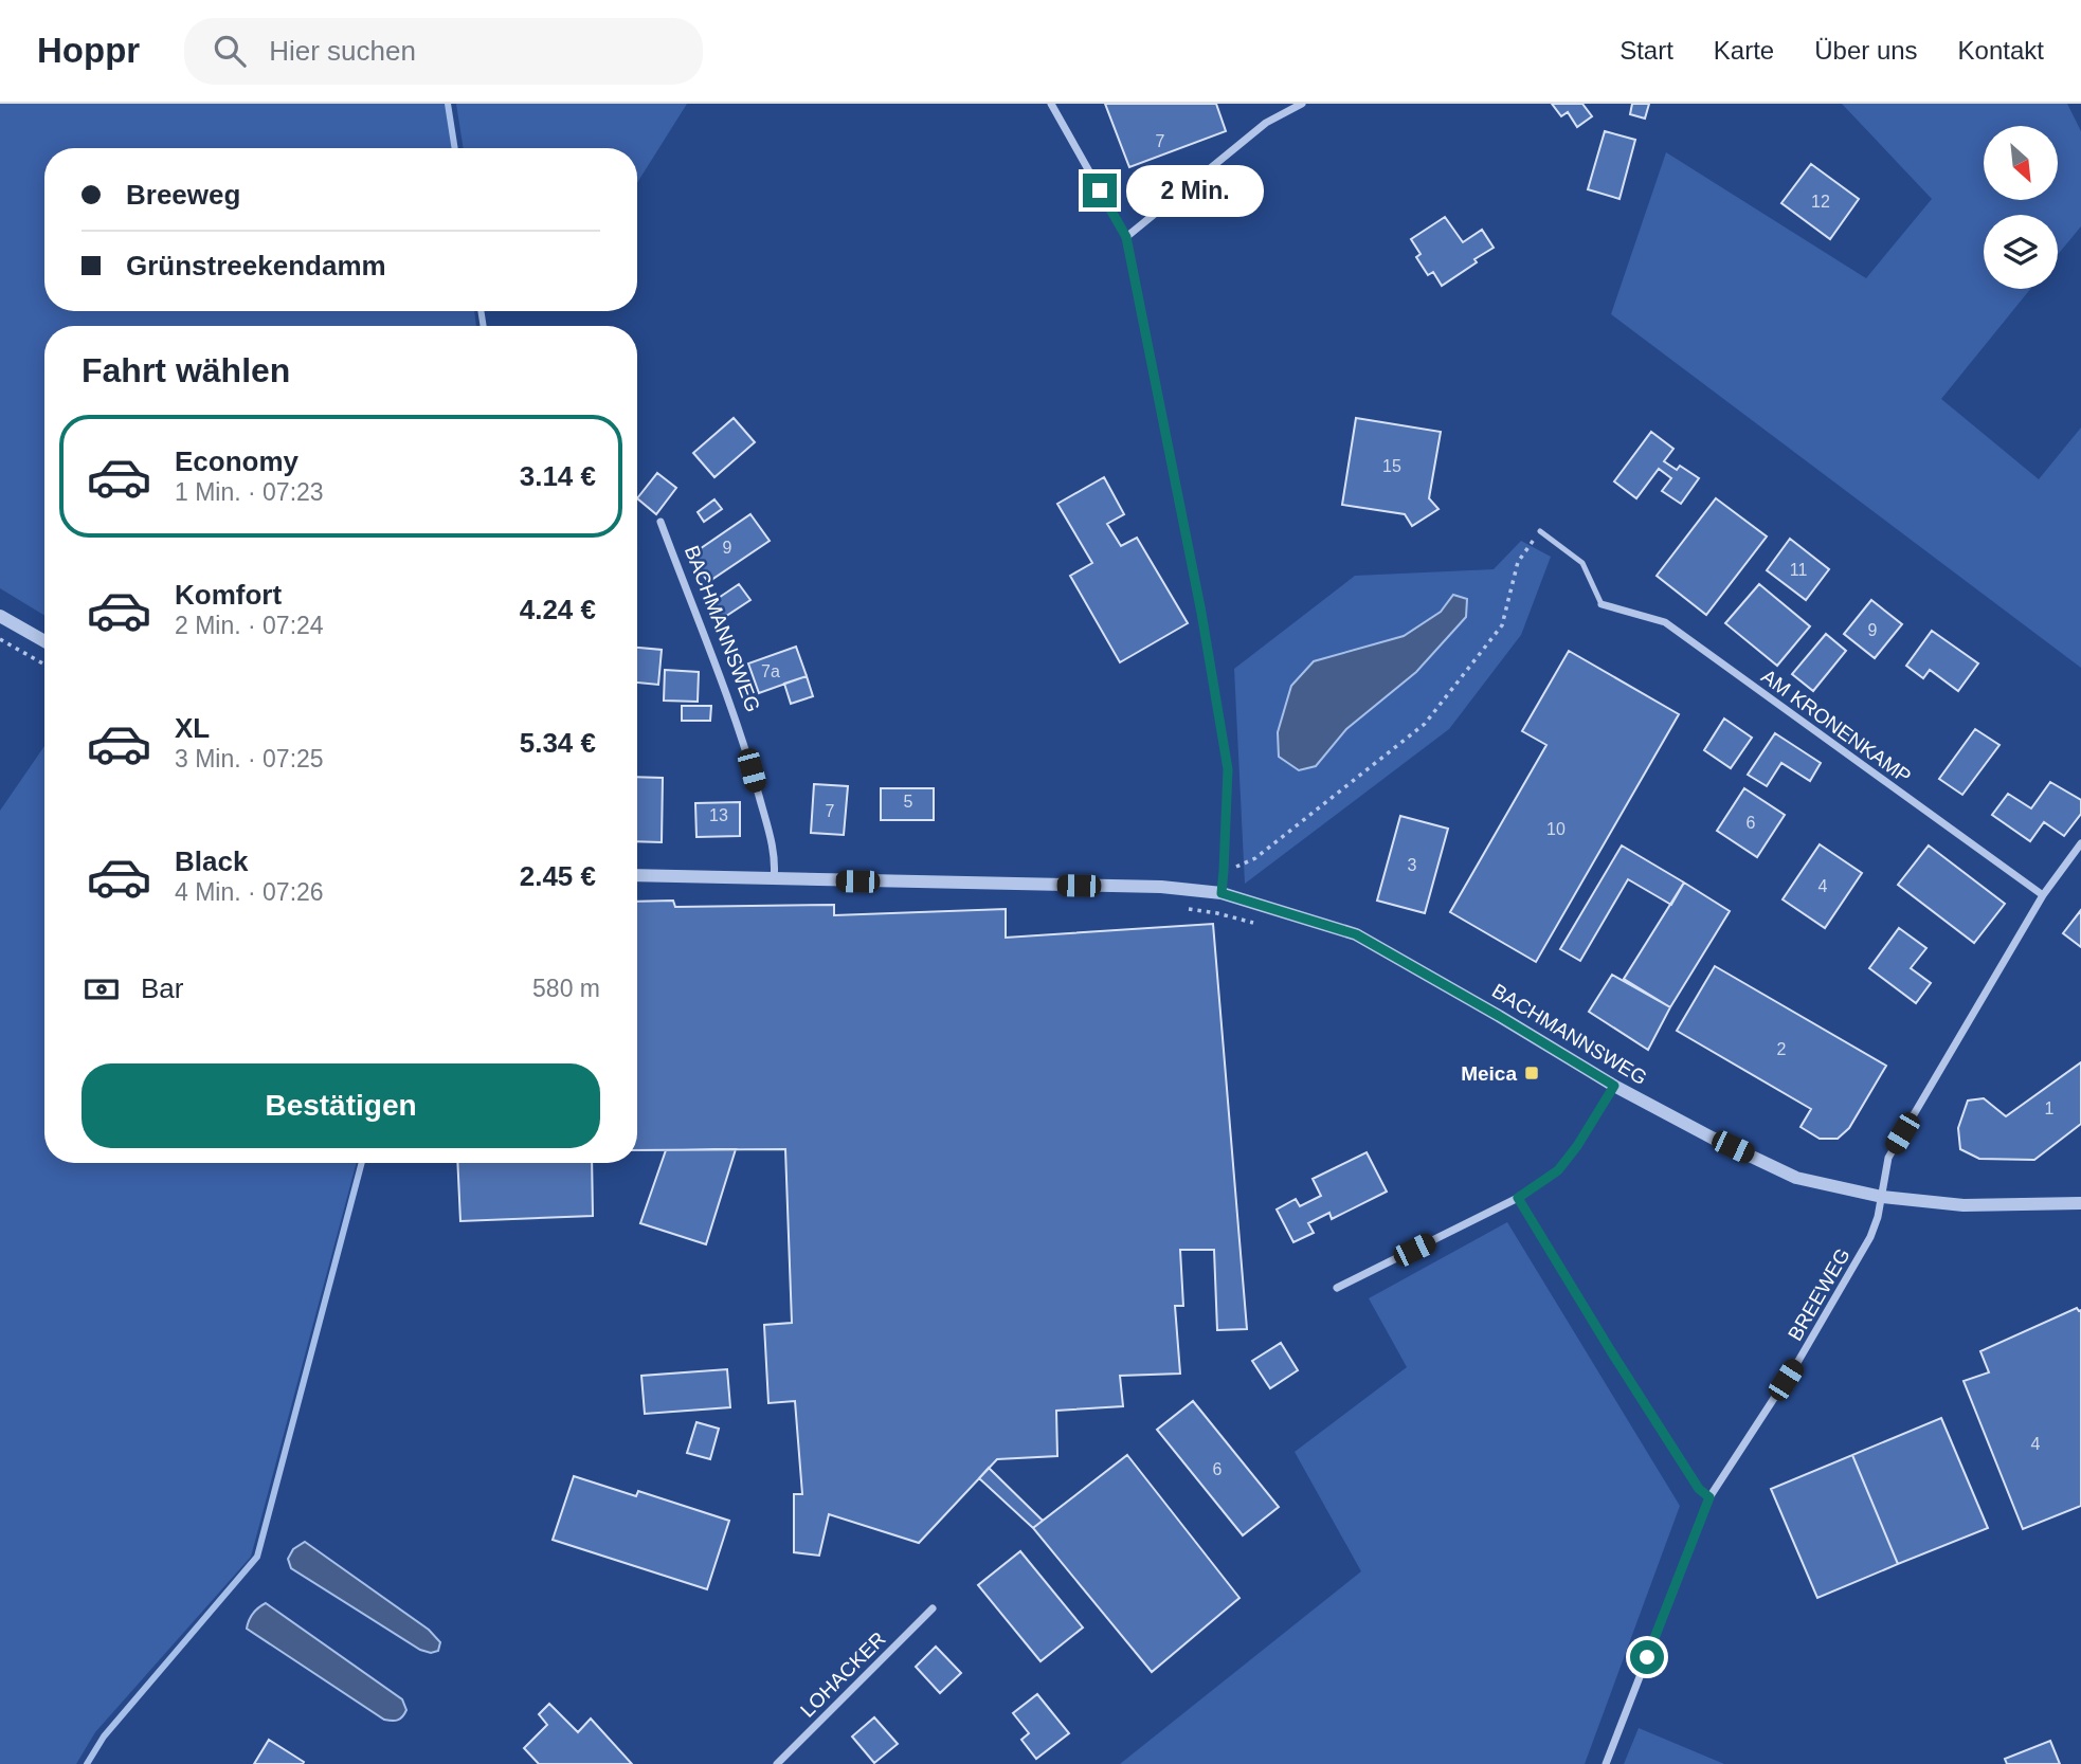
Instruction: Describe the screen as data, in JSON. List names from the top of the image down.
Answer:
{
  "streets": {
    "street": [
      "BACHMANNSWEG",
      "AM KRONENKAMP",
      "BREEWEG",
      "LOHACKER"
    ]
  },
  "crossings": [
    ["BACHMANNSWEG", "BREEWEG"]
  ],
  "places": {
    "transit": ["Meica"]
  },
  "house_numbers": [
    "7",
    "12",
    "15",
    "9",
    "11",
    "9",
    "7a",
    "5",
    "7",
    "13",
    "6",
    "10",
    "3",
    "4",
    "2",
    "1",
    "4",
    "6"
  ],
  "north": "bottom right",
  "page": {
    "header": "Hoppr",
    "search": "Hier suchen",
    "nav": [
      "Start",
      "Karte",
      "Über uns",
      "Kontakt"
    ],
    "banner": ["Breeweg", "Grünstreekendamm"],
    "bubble": "2 Min.",
    "heading": "Fahrt wählen",
    "list": [
      {
        "name": "Economy",
        "note": "1 Min. · 07:23",
        "value": "3.14 €"
      },
      {
        "name": "Komfort",
        "note": "2 Min. · 07:24",
        "value": "4.24 €"
      },
      {
        "name": "XL",
        "note": "3 Min. · 07:25",
        "value": "5.34 €"
      },
      {
        "name": "Black",
        "note": "4 Min. · 07:26",
        "value": "2.45 €"
      }
    ],
    "pay": ["Bar", "580 m"],
    "buttons": "Bestätigen"
  }
}
